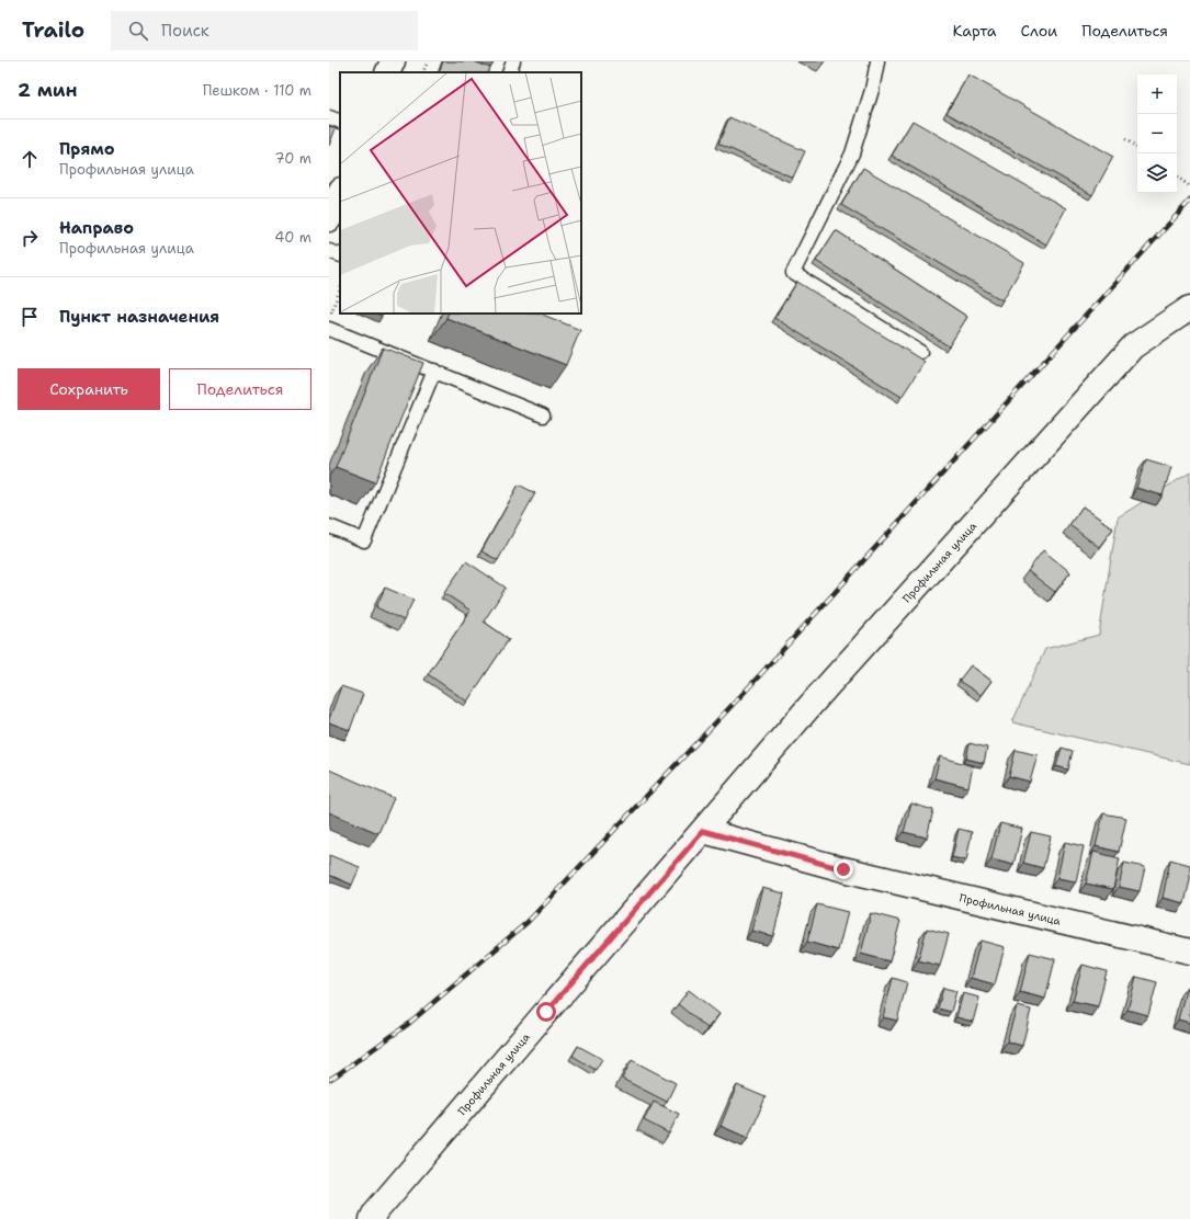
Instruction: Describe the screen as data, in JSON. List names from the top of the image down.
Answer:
{
  "streets": {
    "street": ["Профильная улица"]
  },
  "page": {
    "header": "Trailo",
    "search": "Поиск",
    "nav": ["Карта", "Слои", "Поделиться"],
    "heading": ["2 мин", "Пешком · 110 m"],
    "map_buttons": ["+", "−"],
    "list": [
      ["Прямо", "Профильная улица", "70 m"],
      ["Направо", "Профильная улица", "40 m"],
      "Пункт назначения"
    ],
    "buttons": ["Сохранить", "Поделиться"]
  }
}
